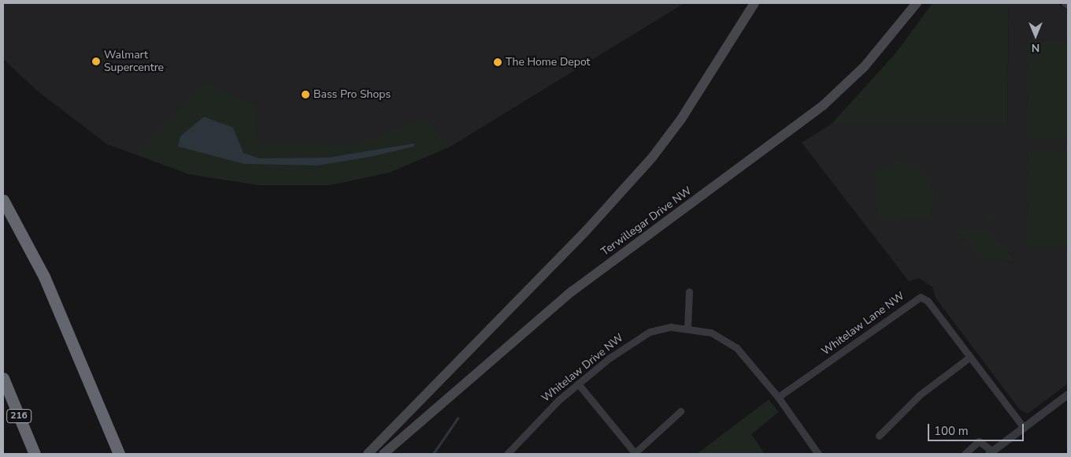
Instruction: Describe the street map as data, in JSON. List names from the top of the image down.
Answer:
{
  "streets": {
    "highway": ["216"],
    "main road": ["Terwillegar Drive NW"],
    "street": ["Whitelaw Lane NW", "Whitelaw Drive NW"]
  },
  "crossings": [
    ["Whitelaw Lane NW", "Whitelaw Drive NW"]
  ],
  "places": ["Walmart Supercentre", "The Home Depot", "Bass Pro Shops"],
  "scale_bar": "100 m",
  "north": "bottom"
}
